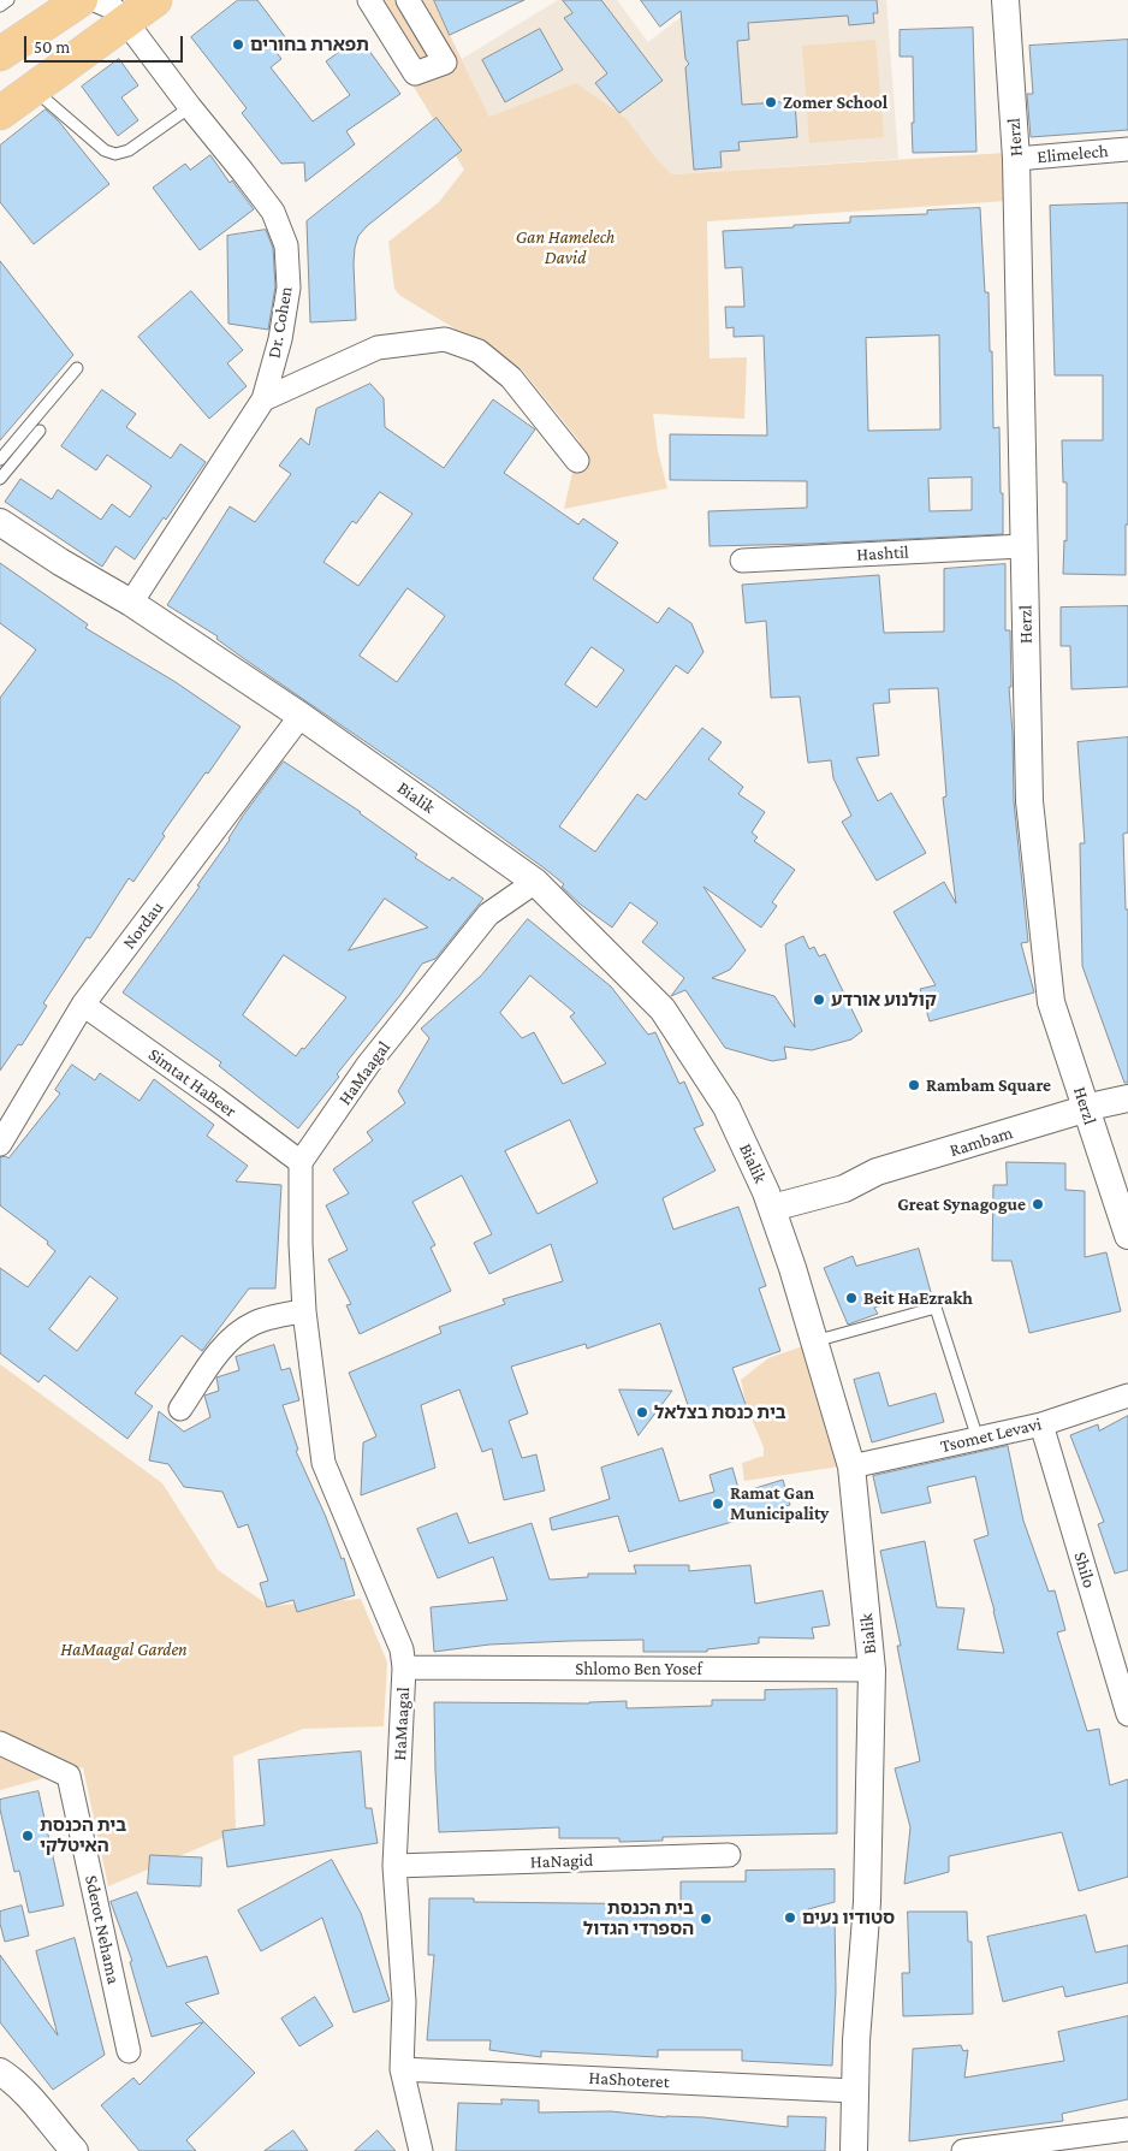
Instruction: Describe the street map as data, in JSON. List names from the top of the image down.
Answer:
{
  "streets": {
    "street": [
      "Herzl",
      "Elimelech",
      "Dr. Cohen",
      "Hashtil",
      "Bialik",
      "Nordau",
      "HaMaagal",
      "Simtat HaBeer",
      "Rambam",
      "Tsomet Levavi",
      "Shilo",
      "Shlomo Ben Yosef",
      "HaNagid",
      "Sderot Nehama",
      "HaShoteret"
    ]
  },
  "crossings": [
    ["Herzl", "Elimelech"],
    ["Herzl", "Hashtil"],
    ["Herzl", "Rambam"],
    ["Dr. Cohen", "Bialik"],
    ["Bialik", "Nordau"],
    ["Bialik", "HaMaagal"],
    ["Bialik", "Rambam"],
    ["Bialik", "Tsomet Levavi"],
    ["Bialik", "Shlomo Ben Yosef"],
    ["Bialik", "HaShoteret"],
    ["Nordau", "Simtat HaBeer"],
    ["HaMaagal", "Simtat HaBeer"],
    ["HaMaagal", "Shlomo Ben Yosef"],
    ["HaMaagal", "HaNagid"],
    ["HaMaagal", "HaShoteret"],
    ["Tsomet Levavi", "Shilo"]
  ],
  "parks": ["Gan Hamelech David", "HaMaagal Garden"],
  "places": [
    "תפארת בחורים",
    "Zomer School",
    "קולנוע אורדע",
    "Rambam Square",
    "Great Synagogue",
    "Beit HaEzrakh",
    "בית כנסת בצלאל",
    "Ramat Gan Municipality",
    "בית הכנסת האיטלקי",
    "סטודיו נעים",
    "בית הכנסת הספרדי הגדול"
  ],
  "scale_bar": "50 m"
}
